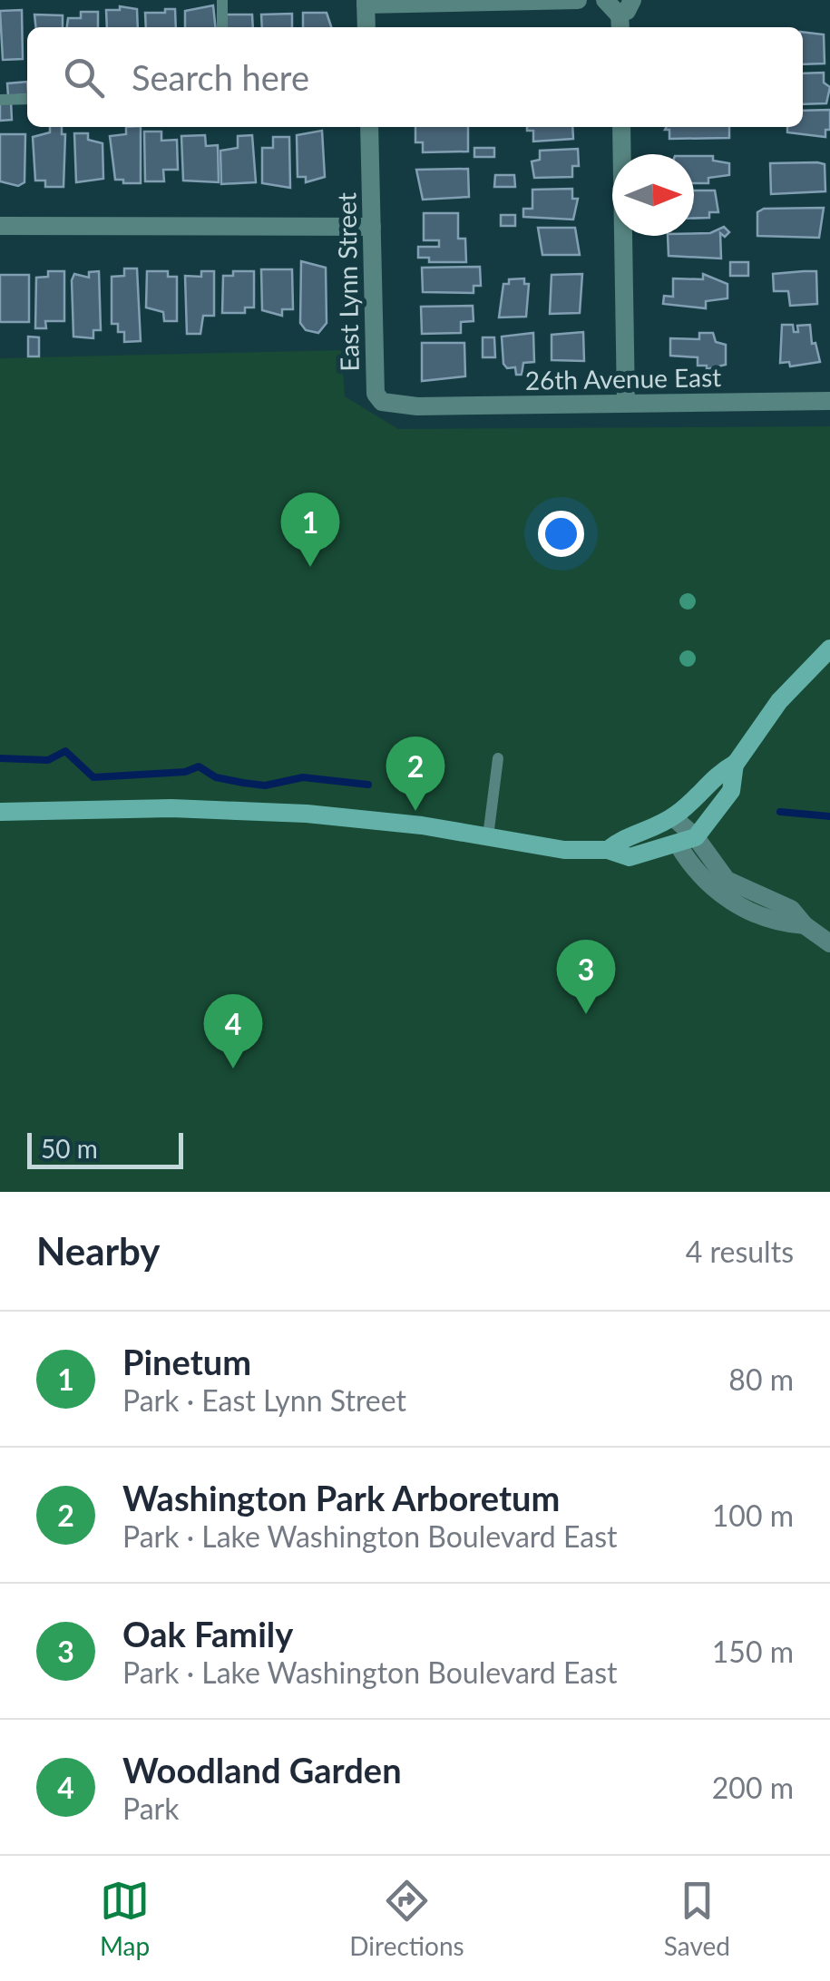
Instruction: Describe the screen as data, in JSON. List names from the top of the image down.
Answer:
{
  "streets": {
    "street": ["East Lynn Street", "26th Avenue East"]
  },
  "crossings": [
    ["East Lynn Street", "26th Avenue East"]
  ],
  "scale_bar": "50 m",
  "north": "right",
  "page": {
    "search": "Search here",
    "pins": [
      "1",
      "2",
      "3",
      "4"
    ],
    "scale": "50 m",
    "heading": ["Nearby", "4 results"],
    "list": [
      {
        "mark": "1",
        "name": "Pinetum",
        "note": "Park · East Lynn Street",
        "value": "80 m"
      },
      {
        "mark": "2",
        "name": "Washington Park Arboretum",
        "note": "Park · Lake Washington Boulevard East",
        "value": "100 m"
      },
      {
        "mark": "3",
        "name": "Oak Family",
        "note": "Park · Lake Washington Boulevard East",
        "value": "150 m"
      },
      {
        "mark": "4",
        "name": "Woodland Garden",
        "note": "Park",
        "value": "200 m"
      }
    ],
    "nav": ["Map", "Directions", "Saved"]
  }
}
